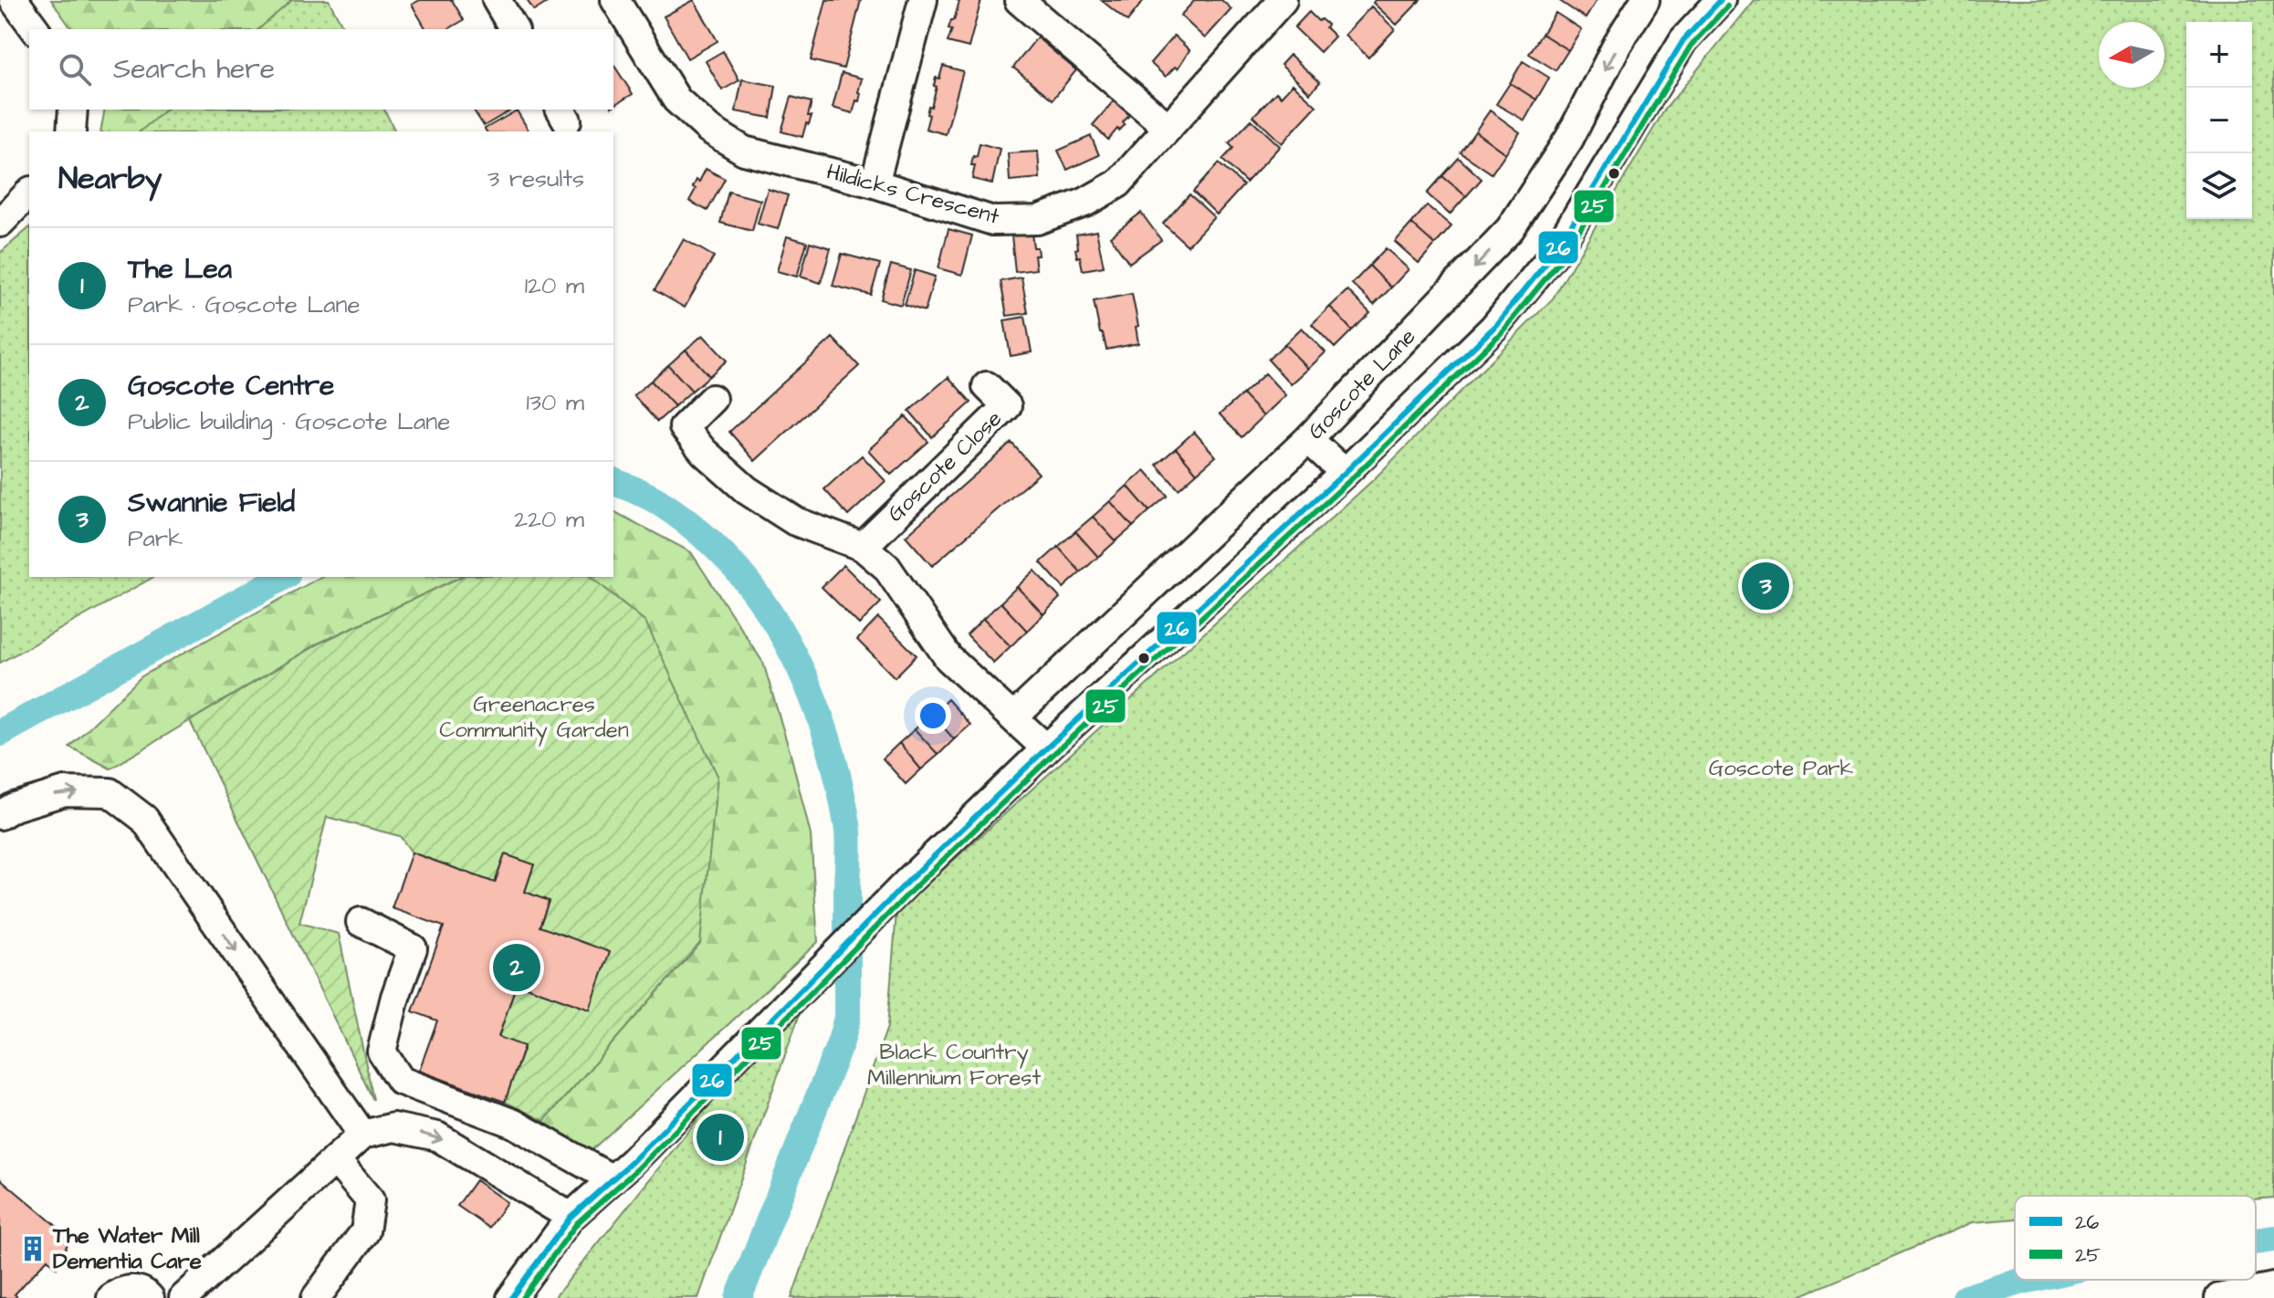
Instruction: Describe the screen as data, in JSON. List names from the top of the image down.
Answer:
{
  "streets": {
    "street": ["Hildicks Crescent", "Goscote Lane", "Goscote Close"]
  },
  "parks": ["Greenacres Community Garden", "Goscote Park", "Black Country Millennium Forest"],
  "places": {
    "building": ["The Water Mill Dementia Care"]
  },
  "lines": ["transit line 26", "transit line 25"],
  "legend": ["26", "25"],
  "north": "left",
  "page": {
    "map_buttons": ["+", "−"],
    "search": "Search here",
    "heading": ["Nearby", "3 results"],
    "list": [
      {
        "mark": "1",
        "name": "The Lea",
        "note": "Park · Goscote Lane",
        "value": "120 m"
      },
      {
        "mark": "2",
        "name": "Goscote Centre",
        "note": "Public building · Goscote Lane",
        "value": "130 m"
      },
      {
        "mark": "3",
        "name": "Swannie Field",
        "note": "Park",
        "value": "220 m"
      }
    ],
    "pins": ["3", "2", "1"]
  }
}
